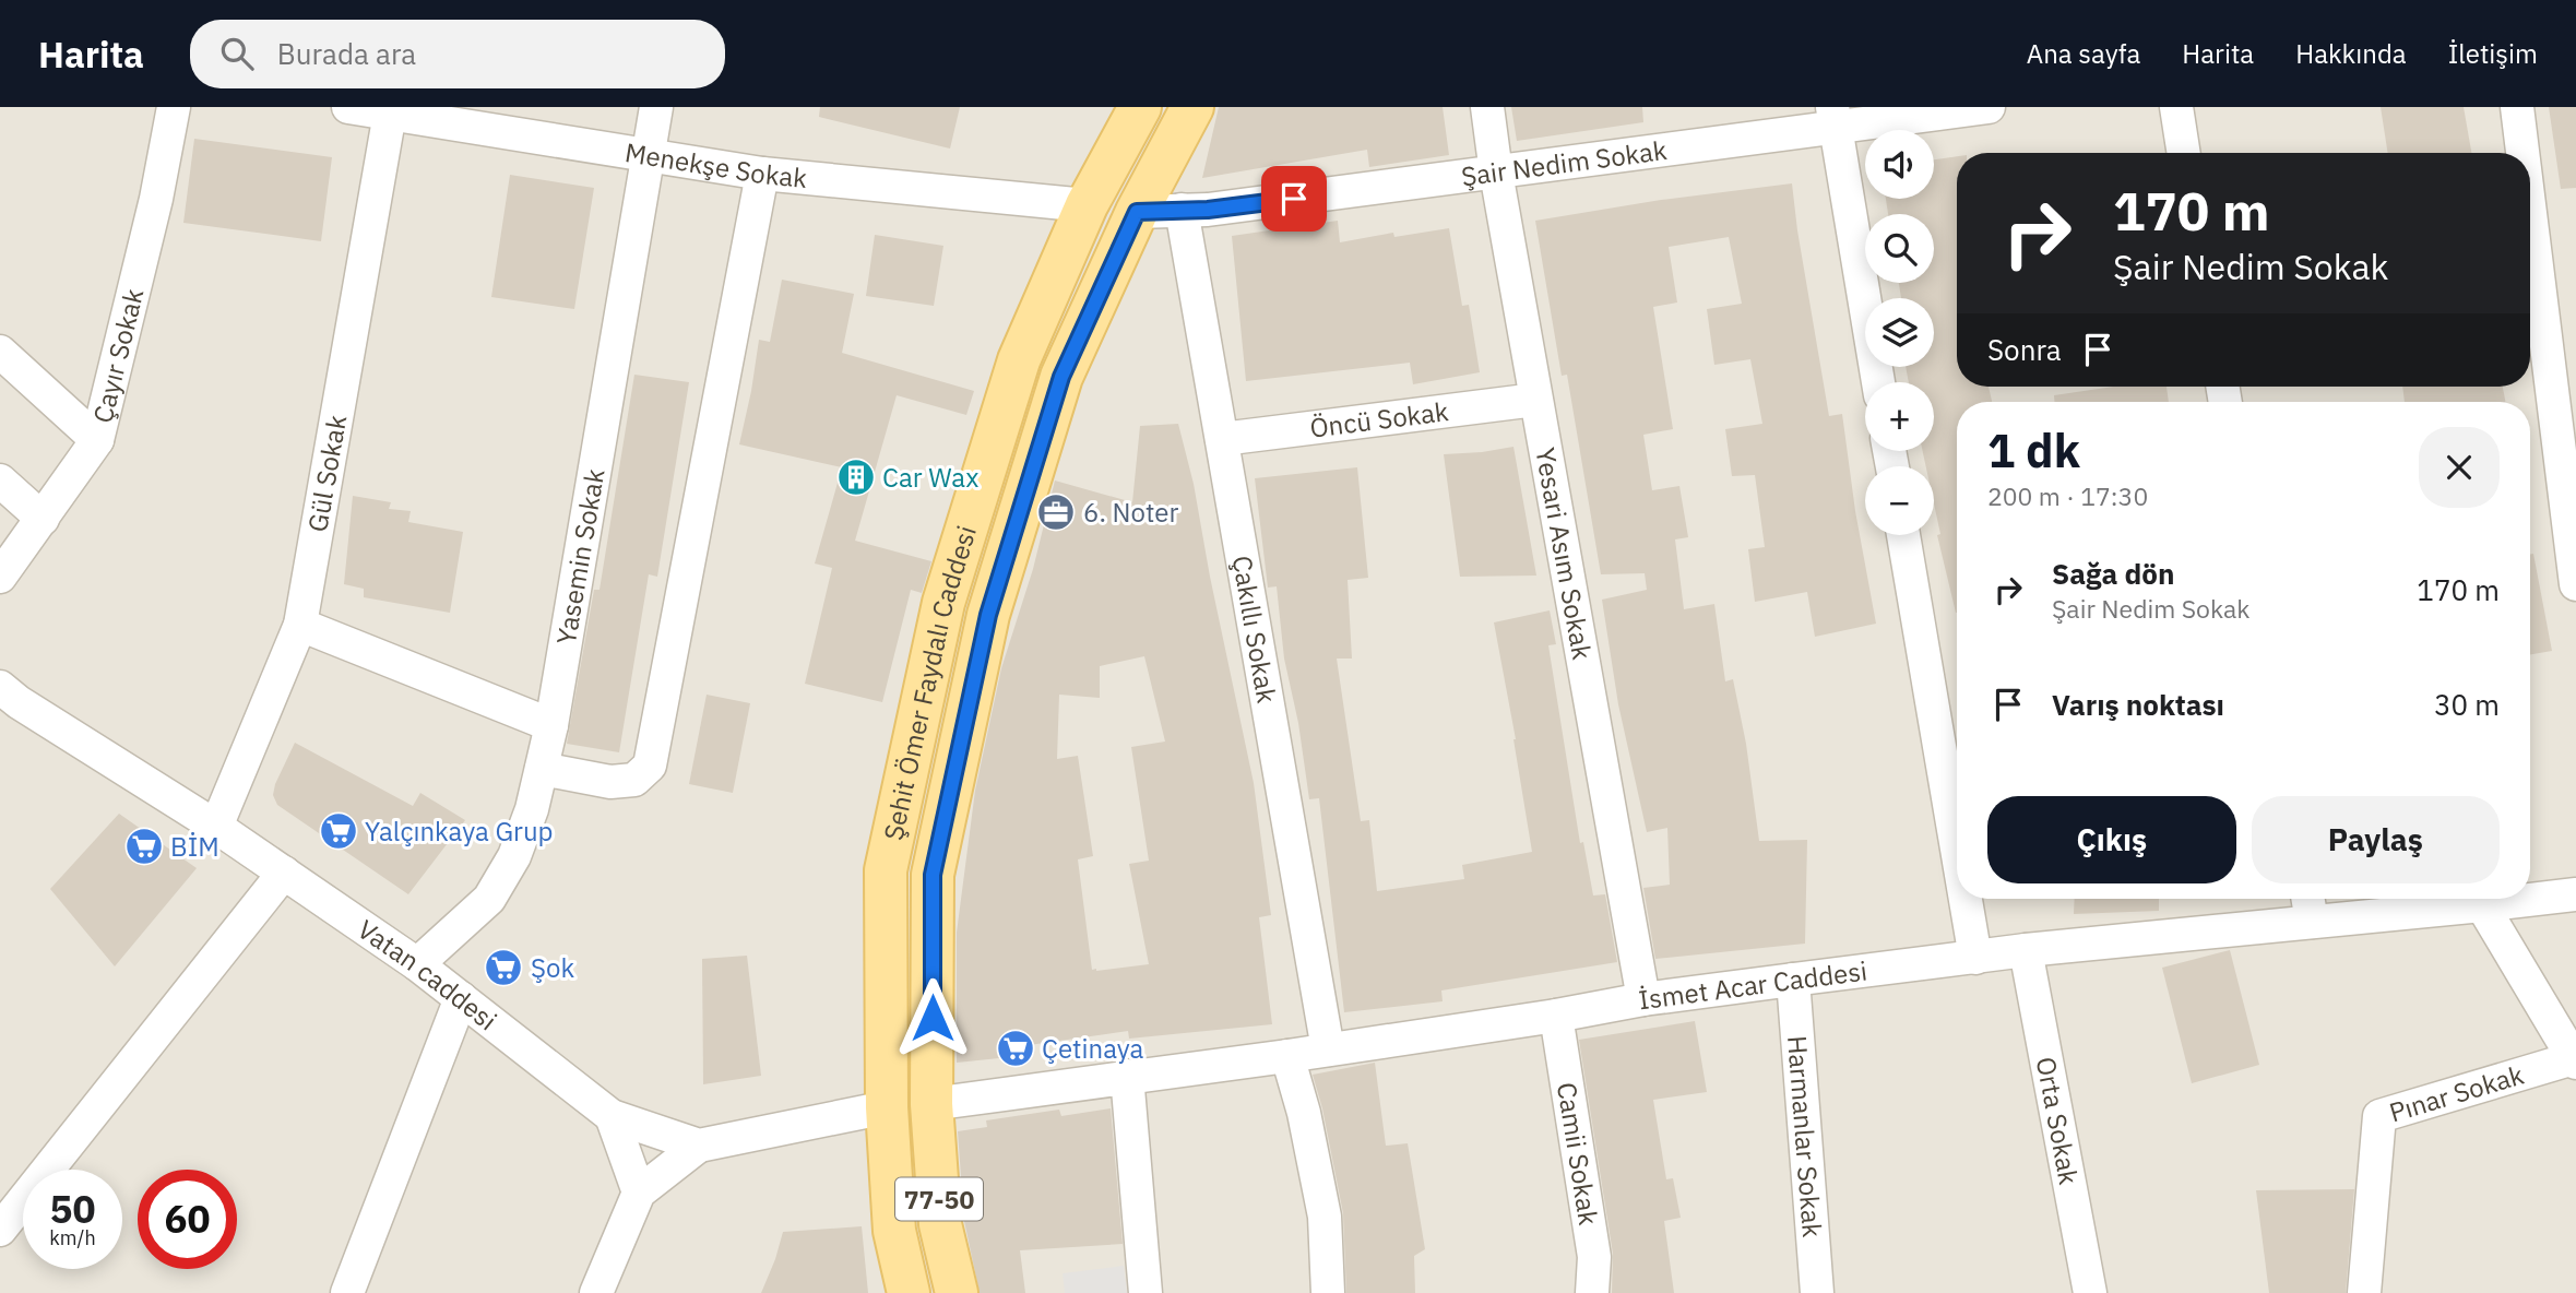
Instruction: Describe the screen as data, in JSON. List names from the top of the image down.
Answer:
{
  "streets": {
    "main road": ["Şehit Ömer Faydalı Caddesi", "77-50"],
    "street": [
      "Menekşe Sokak",
      "Şair Nedim Sokak",
      "Çayır Sokak",
      "Öncü Sokak",
      "Gül Sokak",
      "Yesari Asım Sokak",
      "Yasemin Sokak",
      "Çakıllı Sokak",
      "Vatan caddesi",
      "İsmet Acar Caddesi",
      "Pınar Sokak",
      "Orta Sokak",
      "Harmanlar Sokak",
      "Camii Sokak"
    ]
  },
  "crossings": [
    ["Menekşe Sokak", "Gül Sokak"],
    ["Menekşe Sokak", "Yasemin Sokak"],
    ["Menekşe Sokak", "Şehit Ömer Faydalı Caddesi"],
    ["Şair Nedim Sokak", "Yesari Asım Sokak"],
    ["Şair Nedim Sokak", "Çakıllı Sokak"],
    ["Şair Nedim Sokak", "Şehit Ömer Faydalı Caddesi"],
    ["Öncü Sokak", "Yesari Asım Sokak"],
    ["Öncü Sokak", "Çakıllı Sokak"],
    ["Gül Sokak", "Vatan caddesi"],
    ["Yesari Asım Sokak", "İsmet Acar Caddesi"],
    ["Yasemin Sokak", "Vatan caddesi"],
    ["Çakıllı Sokak", "İsmet Acar Caddesi"],
    ["Şehit Ömer Faydalı Caddesi", "İsmet Acar Caddesi"],
    ["İsmet Acar Caddesi", "Orta Sokak"],
    ["İsmet Acar Caddesi", "Harmanlar Sokak"],
    ["İsmet Acar Caddesi", "Camii Sokak"]
  ],
  "places": {
    "building": ["Car Wax"],
    "office": ["6. Noter"],
    "supermarket": [
      "Yalçınkaya Grup",
      "BİM",
      "Şok",
      "Çetinaya"
    ]
  },
  "page": {
    "header": "Harita",
    "search": "Burada ara",
    "nav": [
      "Ana sayfa",
      "Harita",
      "Hakkında",
      "İletişim"
    ],
    "map_buttons": ["+", "−"],
    "turn": ["170 m", "Şair Nedim Sokak"],
    "then": "Sonra",
    "heading": ["1 dk", "200 m · 17:30"],
    "list": [
      {
        "name": "Sağa dön",
        "note": "Şair Nedim Sokak",
        "value": "170 m"
      },
      {
        "name": "Varış noktası",
        "value": "30 m"
      }
    ],
    "buttons": ["Çıkış", "Paylaş"],
    "speed": "50 km/h",
    "limit": "60"
  }
}
